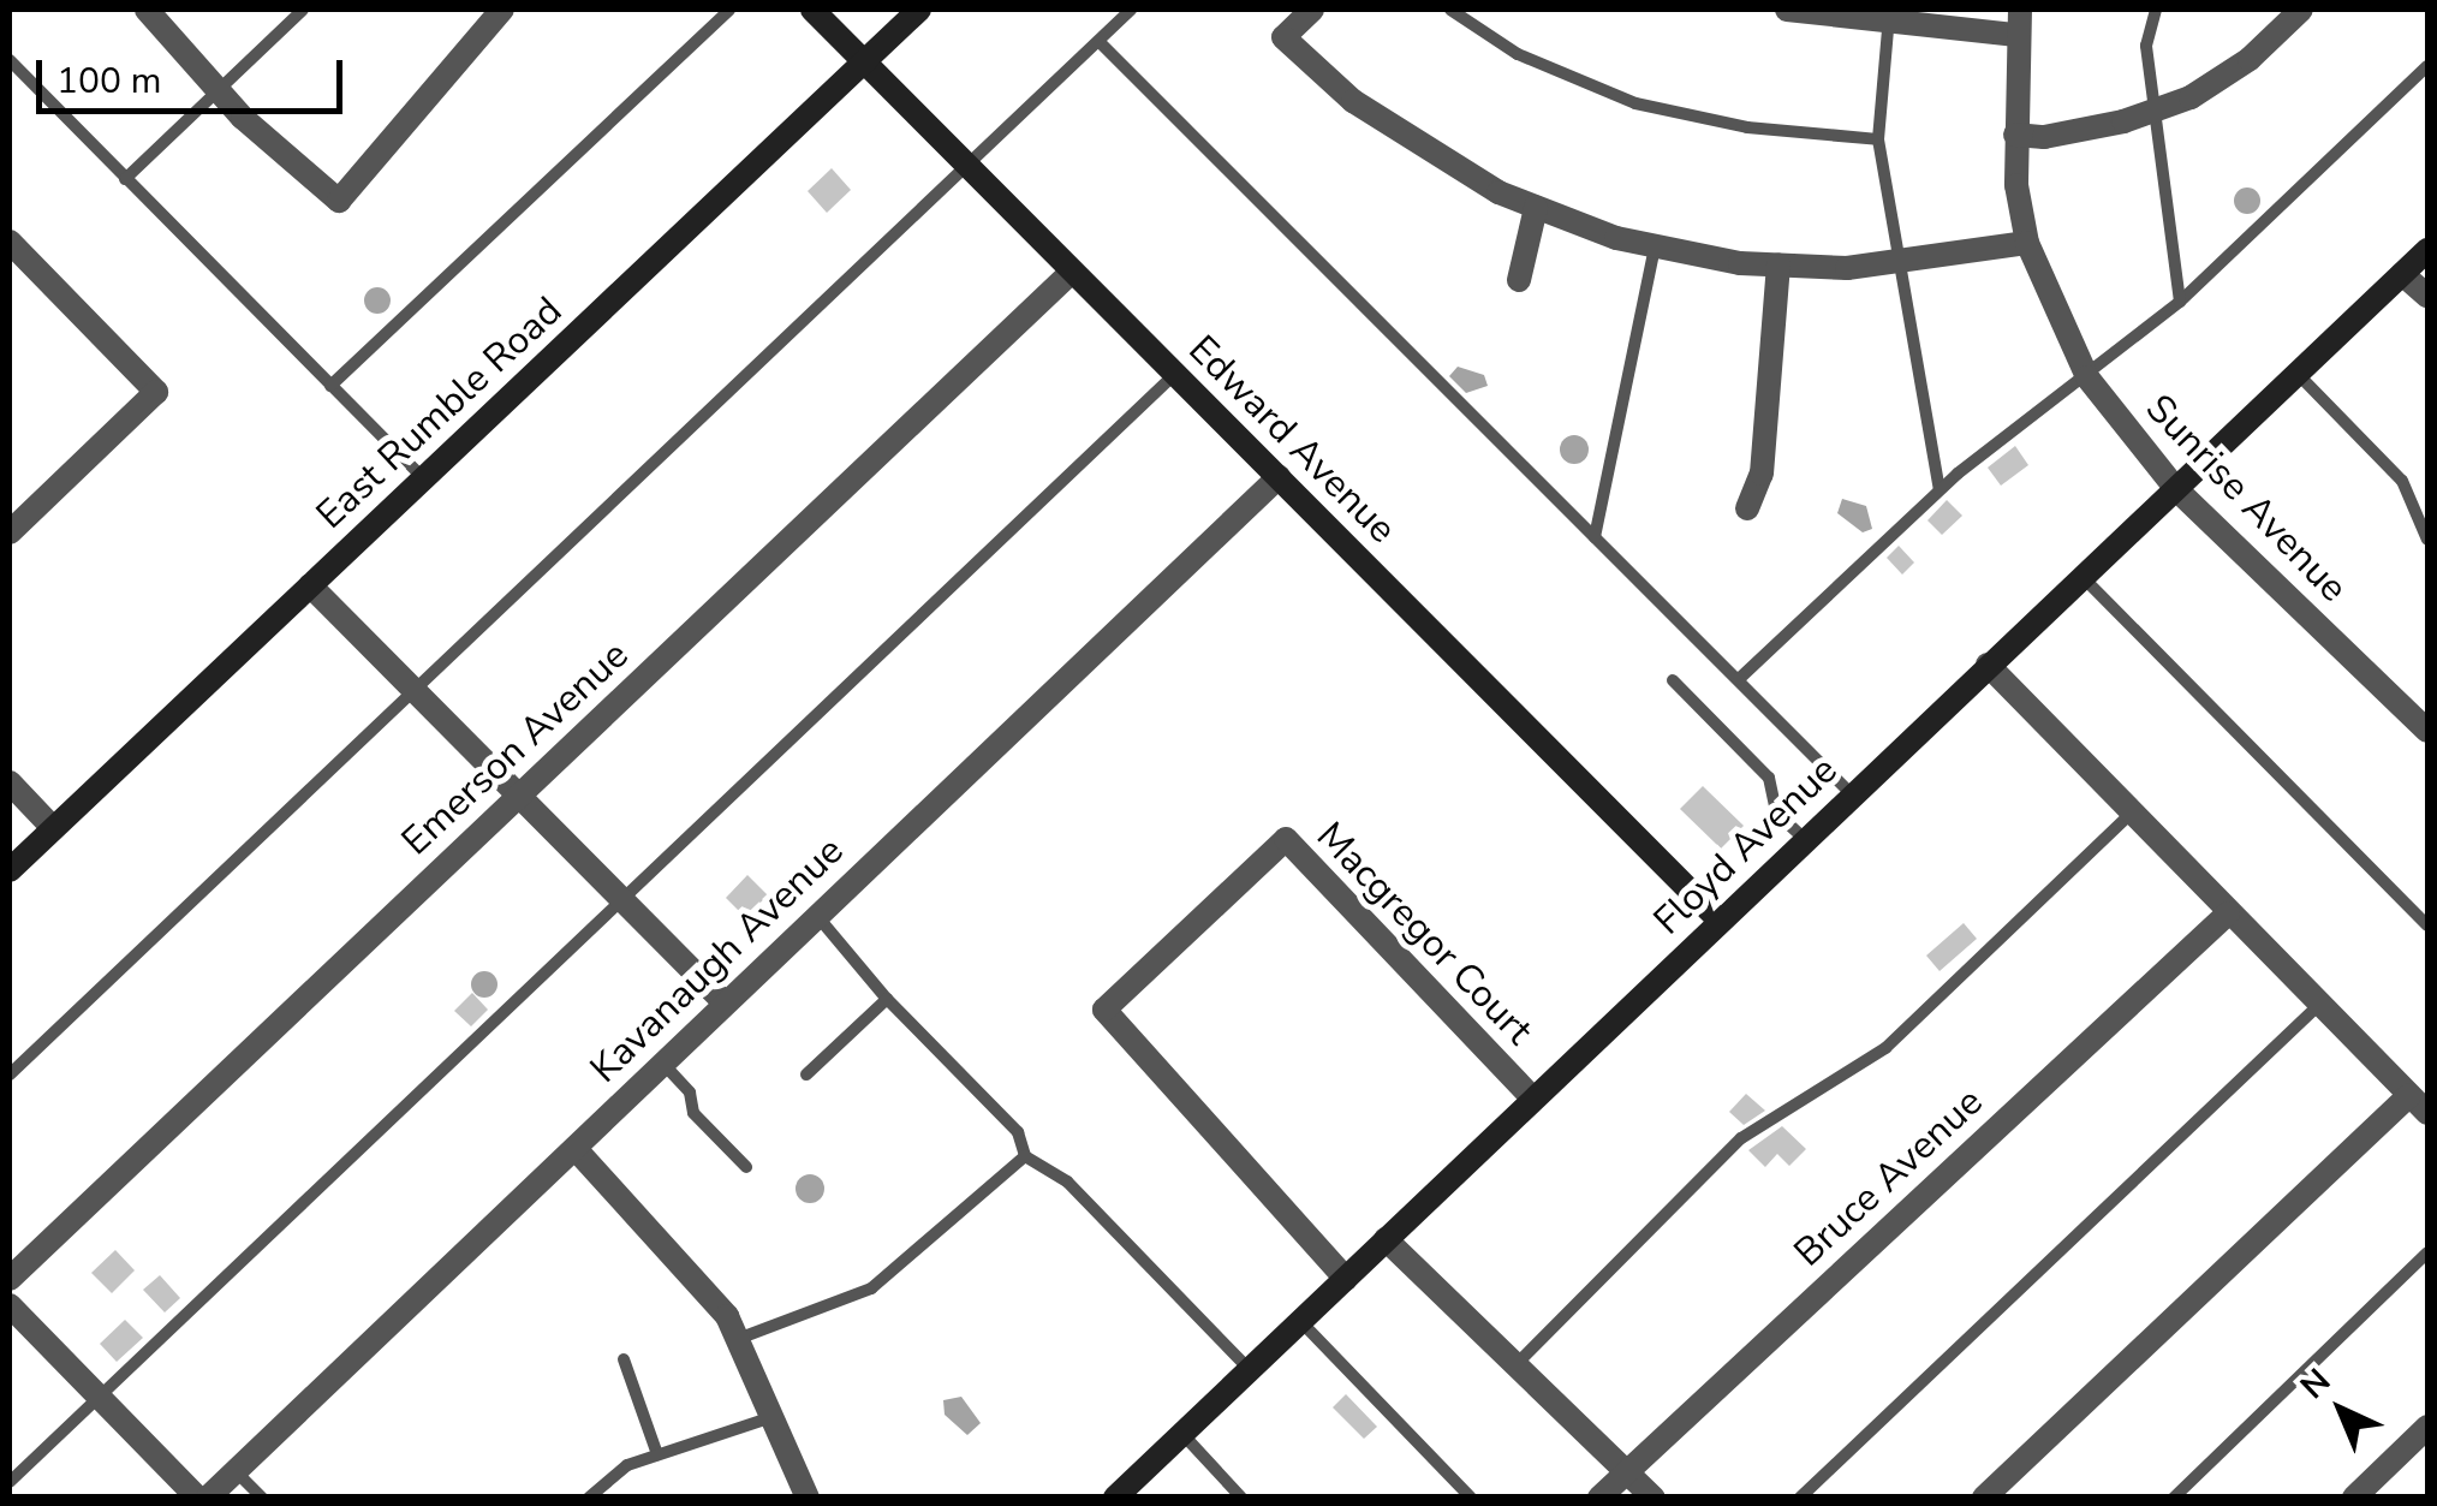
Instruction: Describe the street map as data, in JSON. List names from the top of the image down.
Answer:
{
  "streets": {
    "street": [
      "East Rumble Road",
      "Edward Avenue",
      "Sunrise Avenue",
      "Emerson Avenue",
      "Floyd Avenue",
      "Macgregor Court",
      "Kavanaugh Avenue",
      "Bruce Avenue"
    ]
  },
  "crossings": [
    ["East Rumble Road", "Edward Avenue"],
    ["Edward Avenue", "Emerson Avenue"],
    ["Edward Avenue", "Floyd Avenue"],
    ["Edward Avenue", "Kavanaugh Avenue"],
    ["Sunrise Avenue", "Floyd Avenue"],
    ["Floyd Avenue", "Macgregor Court"]
  ],
  "scale_bar": "100 m",
  "north": "top left"
}
